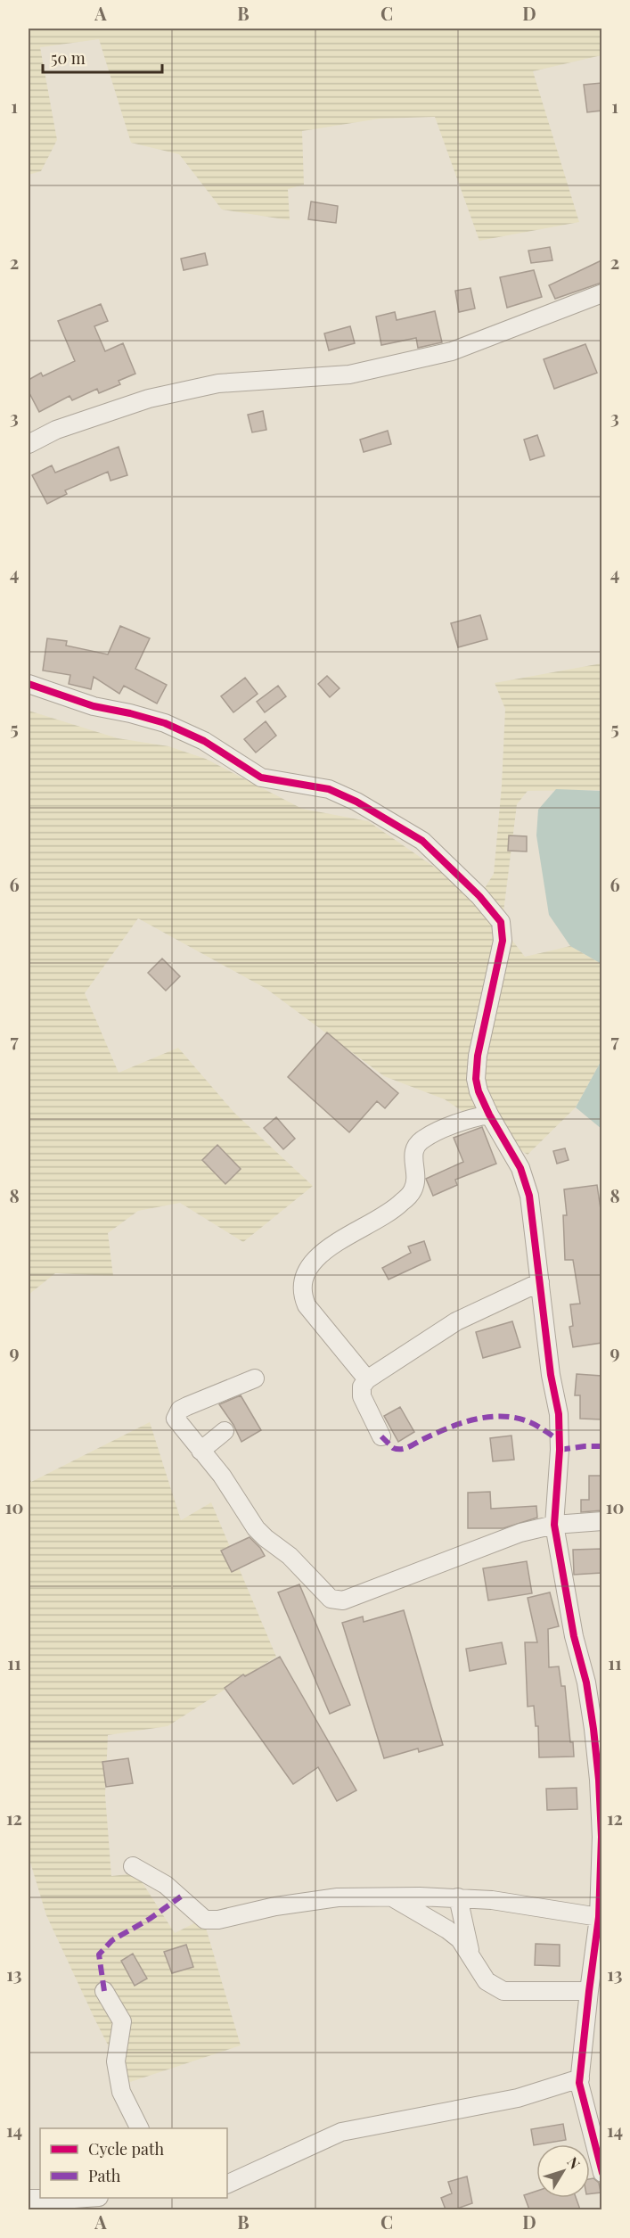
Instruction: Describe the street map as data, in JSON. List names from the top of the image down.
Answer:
{
  "legend": ["Cycle path", "Path"],
  "scale_bar": "50 m",
  "north": "top right",
  "grid": {
    "columns": [
      "A",
      "B",
      "C",
      "D"
    ],
    "rows": [
      "1",
      "2",
      "3",
      "4",
      "5",
      "6",
      "7",
      "8",
      "9",
      "10",
      "11",
      "12",
      "13",
      "14"
    ]
  }
}
